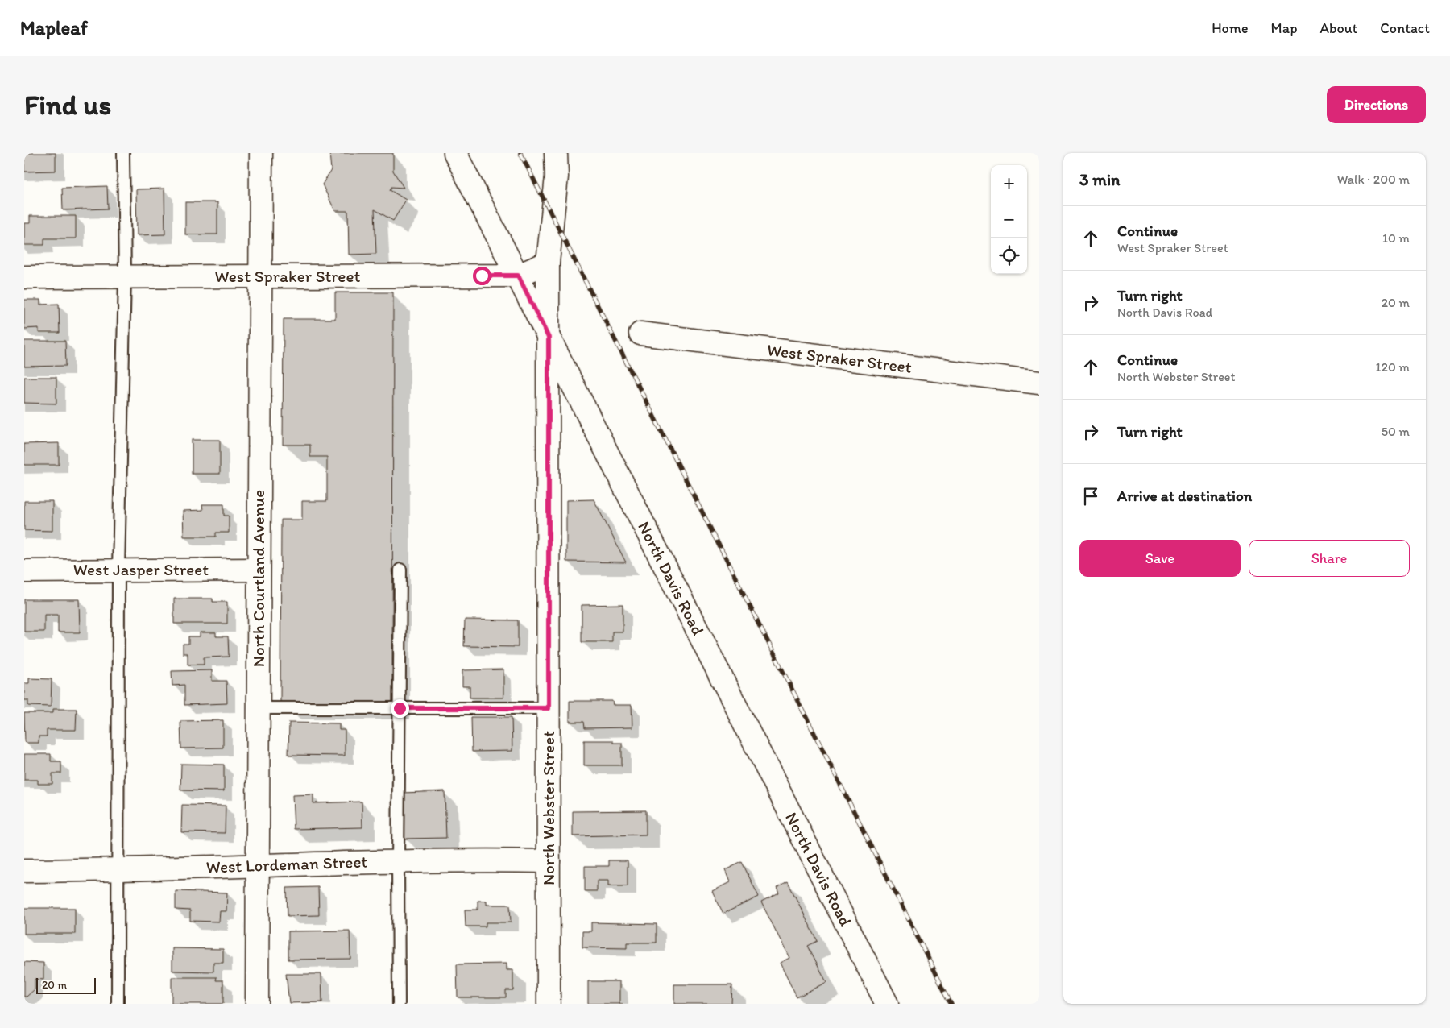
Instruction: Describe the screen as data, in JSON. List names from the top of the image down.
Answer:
{
  "streets": {
    "street": [
      "West Spraker Street",
      "West Jasper Street",
      "North Courtland Avenue",
      "North Davis Road",
      "North Webster Street",
      "West Lordeman Street"
    ]
  },
  "crossings": [
    ["West Spraker Street", "North Courtland Avenue"],
    ["West Spraker Street", "North Davis Road"],
    ["West Spraker Street", "North Webster Street"],
    ["West Jasper Street", "North Courtland Avenue"],
    ["North Courtland Avenue", "West Lordeman Street"],
    ["North Davis Road", "North Webster Street"],
    ["North Webster Street", "West Lordeman Street"]
  ],
  "scale_bar": "20 m",
  "page": {
    "header": "Mapleaf",
    "nav": [
      "Home",
      "Map",
      "About",
      "Contact"
    ],
    "buttons": [
      "Directions",
      ["Save", "Share"]
    ],
    "title": "Find us",
    "heading": ["3 min", "Walk · 200 m"],
    "map_buttons": ["+", "−"],
    "list": [
      ["Continue", "West Spraker Street", "10 m"],
      ["Turn right", "North Davis Road", "20 m"],
      ["Continue", "North Webster Street", "120 m"],
      ["Turn right", "50 m"],
      "Arrive at destination"
    ],
    "scale": "20 m"
  }
}
